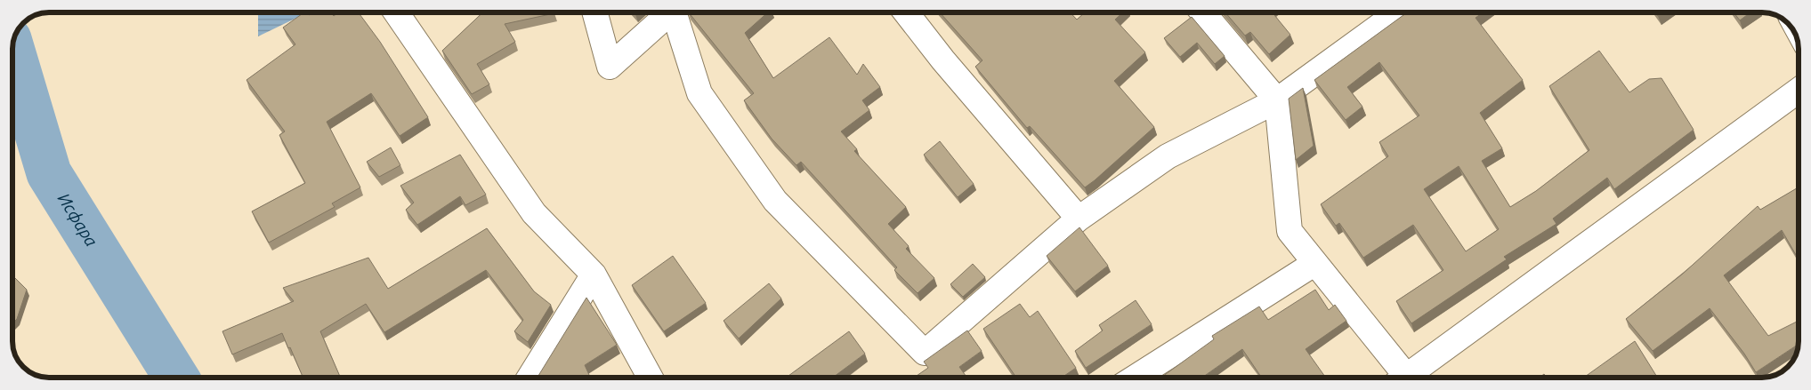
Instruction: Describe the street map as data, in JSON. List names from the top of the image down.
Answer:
{
  "water": ["Исфара"]
}
